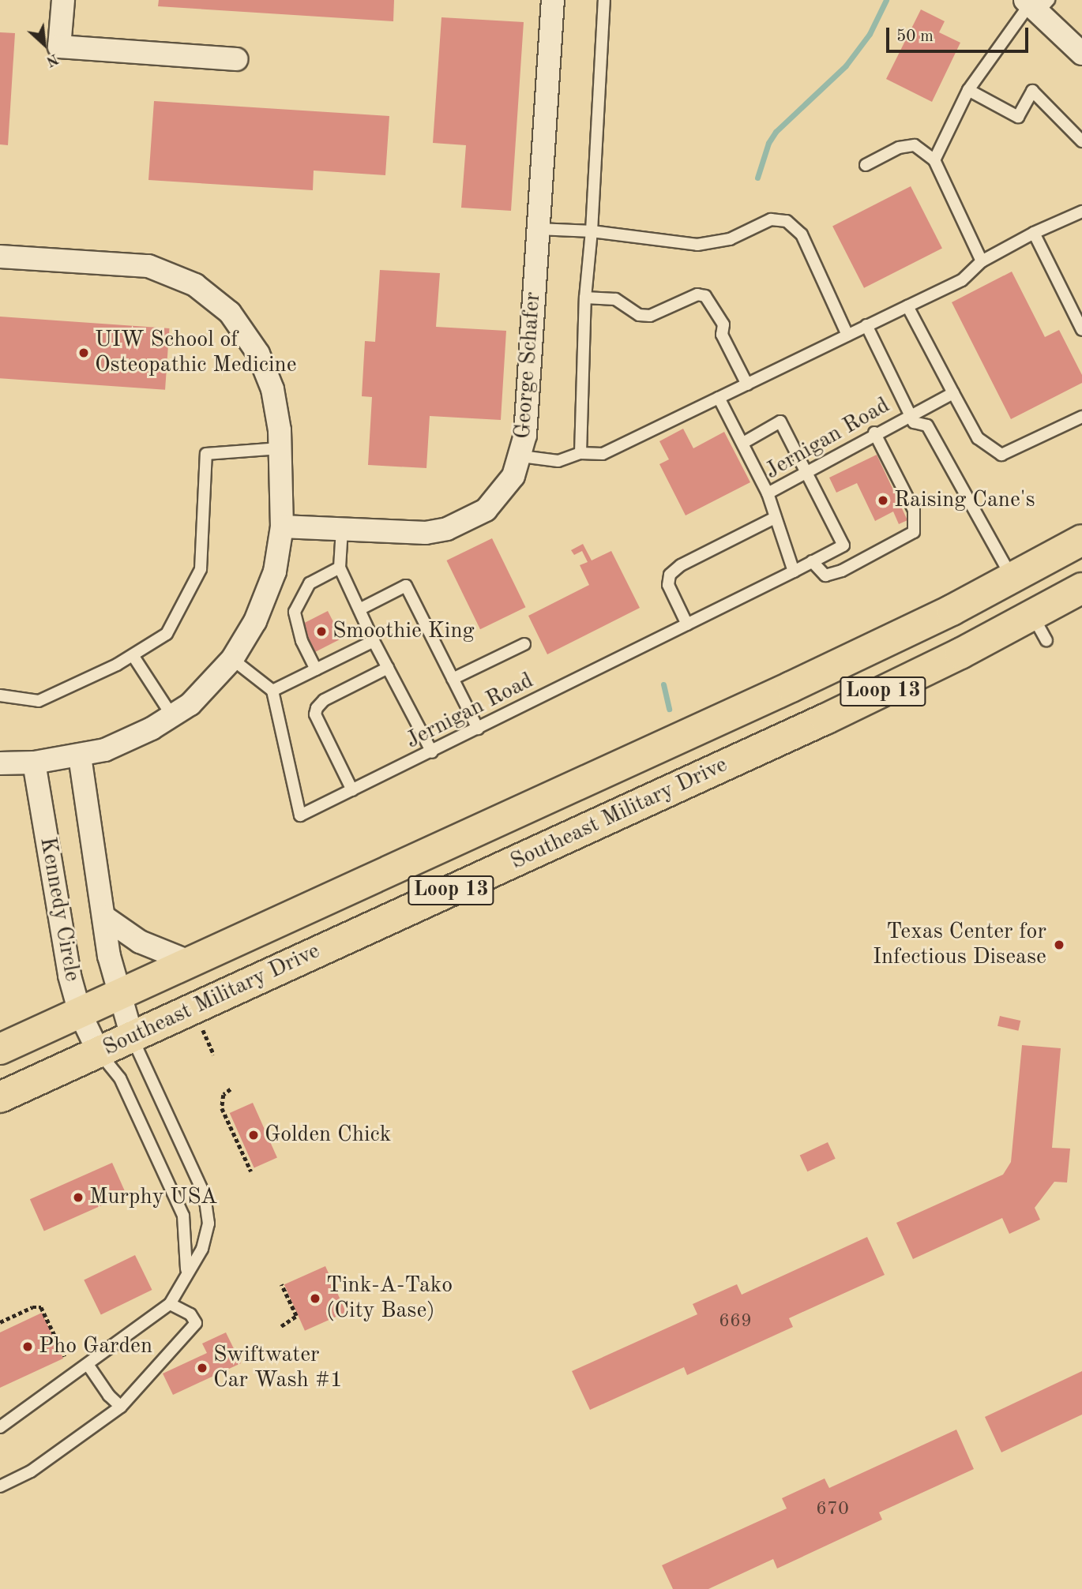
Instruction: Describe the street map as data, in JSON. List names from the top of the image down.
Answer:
{
  "streets": {
    "main road": ["Loop 13", "Southeast Military Drive"],
    "street": ["George Schafer", "Kennedy Circle"],
    "lane": ["Jernigan Road"]
  },
  "crossings": [
    ["Southeast Military Drive", "Kennedy Circle"]
  ],
  "places": [
    "UIW School of Osteopathic Medicine",
    "Raising Cane's",
    "Smoothie King",
    "Texas Center for Infectious Disease",
    "Golden Chick",
    "Murphy USA",
    "Tink-A-Tako (City Base)",
    "Pho Garden",
    "Swiftwater Car Wash #1"
  ],
  "house_numbers": ["669", "670"],
  "scale_bar": "50 m",
  "north": "bottom right"
}
